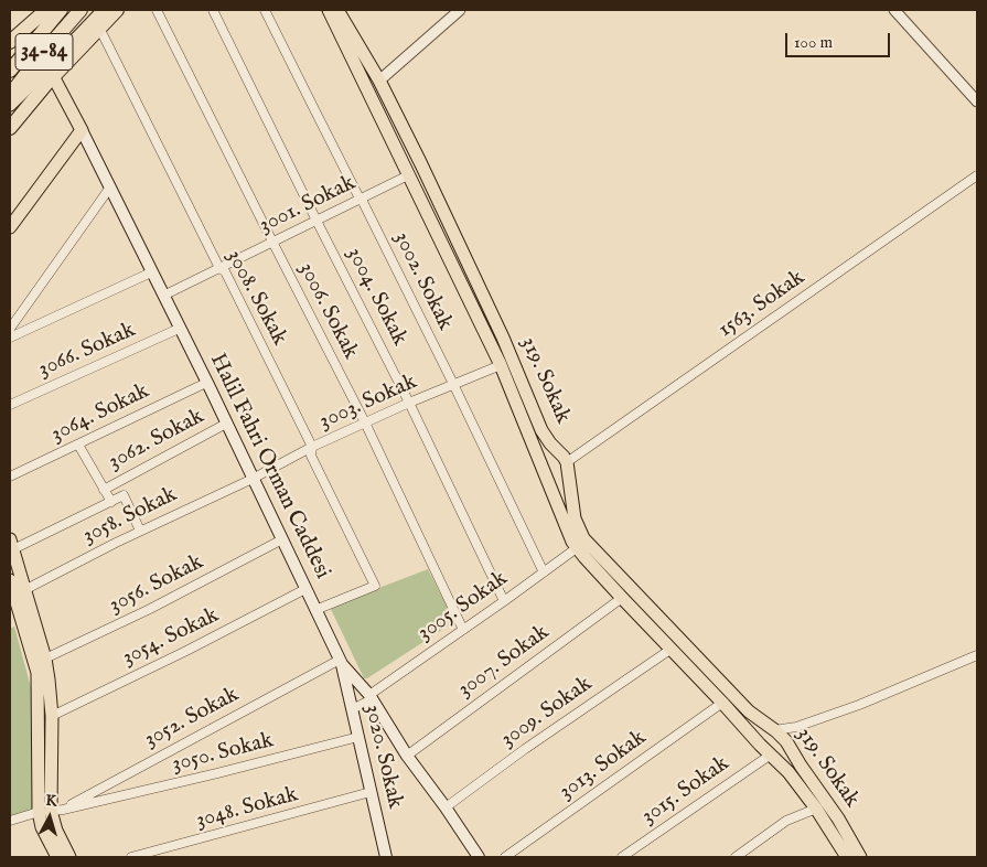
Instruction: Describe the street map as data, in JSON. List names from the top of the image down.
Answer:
{
  "streets": {
    "highway": ["34-84"],
    "main road": ["319. Sokak", "Halil Fahri Orman Caddesi", "3020. Sokak"],
    "street": [
      "3001. Sokak",
      "3002. Sokak",
      "3004. Sokak",
      "3008. Sokak",
      "1563. Sokak",
      "3006. Sokak",
      "3066. Sokak",
      "3003. Sokak",
      "3064. Sokak",
      "3062. Sokak",
      "3058. Sokak",
      "3056. Sokak",
      "3005. Sokak",
      "3054. Sokak",
      "3007. Sokak",
      "3009. Sokak",
      "3052. Sokak",
      "3050. Sokak",
      "3013. Sokak",
      "3015. Sokak",
      "3048. Sokak"
    ]
  },
  "crossings": [
    ["3001. Sokak", "3002. Sokak"],
    ["3001. Sokak", "3004. Sokak"],
    ["3001. Sokak", "3008. Sokak"],
    ["3001. Sokak", "3006. Sokak"],
    ["3001. Sokak", "319. Sokak"],
    ["3001. Sokak", "Halil Fahri Orman Caddesi"],
    ["3002. Sokak", "3003. Sokak"],
    ["3002. Sokak", "3005. Sokak"],
    ["3004. Sokak", "3003. Sokak"],
    ["3004. Sokak", "3005. Sokak"],
    ["3008. Sokak", "3003. Sokak"],
    ["3008. Sokak", "Halil Fahri Orman Caddesi"],
    ["1563. Sokak", "319. Sokak"],
    ["3006. Sokak", "3003. Sokak"],
    ["3006. Sokak", "3005. Sokak"],
    ["3066. Sokak", "Halil Fahri Orman Caddesi"],
    ["319. Sokak", "3003. Sokak"],
    ["319. Sokak", "3005. Sokak"],
    ["319. Sokak", "3007. Sokak"],
    ["319. Sokak", "3009. Sokak"],
    ["319. Sokak", "3013. Sokak"],
    ["319. Sokak", "3015. Sokak"],
    ["3003. Sokak", "Halil Fahri Orman Caddesi"],
    ["3003. Sokak", "3058. Sokak"],
    ["3064. Sokak", "Halil Fahri Orman Caddesi"],
    ["3062. Sokak", "Halil Fahri Orman Caddesi"],
    ["Halil Fahri Orman Caddesi", "3058. Sokak"],
    ["Halil Fahri Orman Caddesi", "3056. Sokak"],
    ["Halil Fahri Orman Caddesi", "3005. Sokak"],
    ["Halil Fahri Orman Caddesi", "3054. Sokak"],
    ["Halil Fahri Orman Caddesi", "3007. Sokak"],
    ["Halil Fahri Orman Caddesi", "3009. Sokak"],
    ["Halil Fahri Orman Caddesi", "3052. Sokak"],
    ["Halil Fahri Orman Caddesi", "3020. Sokak"],
    ["3005. Sokak", "3020. Sokak"],
    ["3052. Sokak", "3050. Sokak"],
    ["3052. Sokak", "3020. Sokak"],
    ["3050. Sokak", "3020. Sokak"],
    ["3020. Sokak", "3048. Sokak"]
  ],
  "scale_bar": "100 m",
  "north": "top"
}
